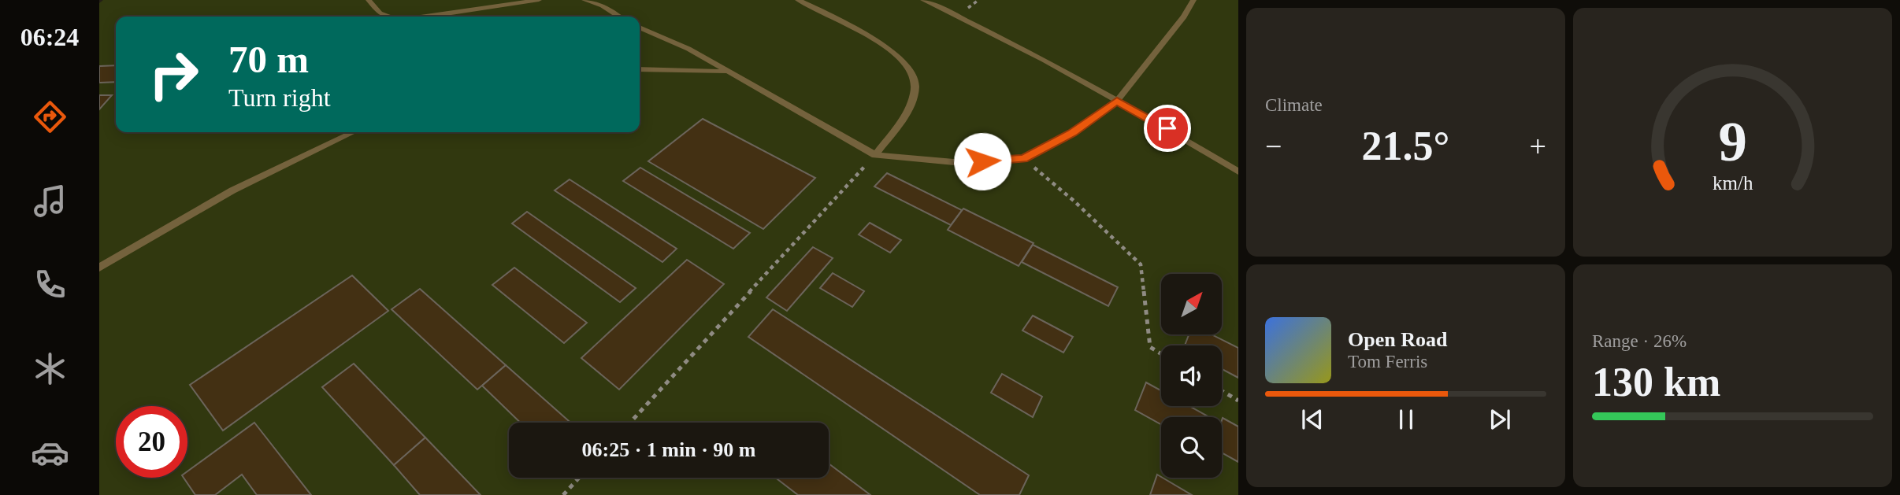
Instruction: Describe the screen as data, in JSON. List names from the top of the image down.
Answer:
{
  "north": "top right",
  "page": {
    "tabs": "06:24",
    "tile": [
      "Climate",
      ["Range · 26%", "130 km"]
    ],
    "turn": ["70 m", "Turn right"],
    "heat": ["−", "21.5°", "+"],
    "song": ["Open Road", "Tom Ferris"],
    "limit": "20",
    "trip": "06:25 · 1 min · 90 m",
    "gauge": ["9", "km/h"]
  }
}
